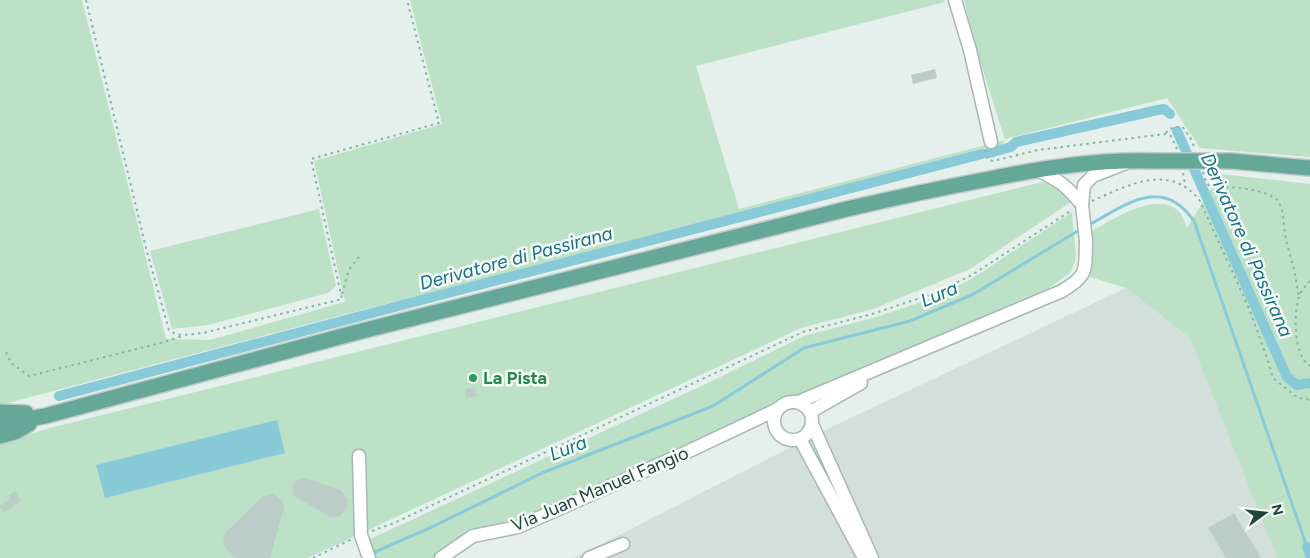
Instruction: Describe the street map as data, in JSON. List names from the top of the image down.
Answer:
{
  "streets": {
    "street": ["Via Juan Manuel Fangio"]
  },
  "water": ["Derivatore di Passirana", "Lura"],
  "places": ["La Pista"],
  "north": "right"
}
